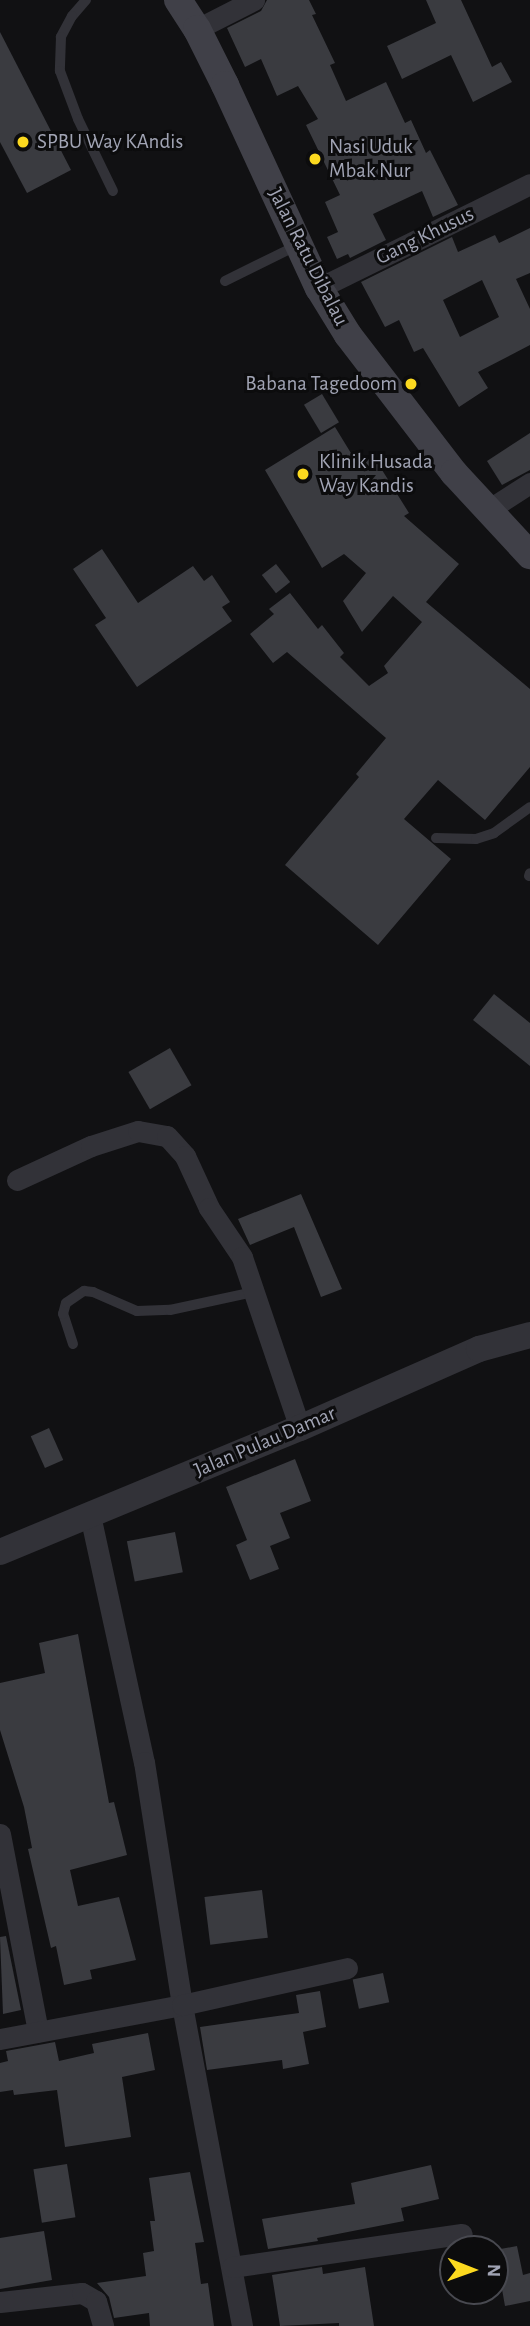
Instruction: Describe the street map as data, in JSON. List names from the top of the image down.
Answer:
{
  "streets": {
    "main road": ["Jalan Ratu Dibalau"],
    "street": ["Gang Khusus", "Jalan Pulau Damar"]
  },
  "crossings": [
    ["Gang Khusus", "Jalan Ratu Dibalau"]
  ],
  "places": [
    "SPBU Way KAndis",
    "Nasi Uduk Mbak Nur",
    "Babana Tagedoom",
    "Klinik Husada Way Kandis"
  ],
  "north": "right"
}
